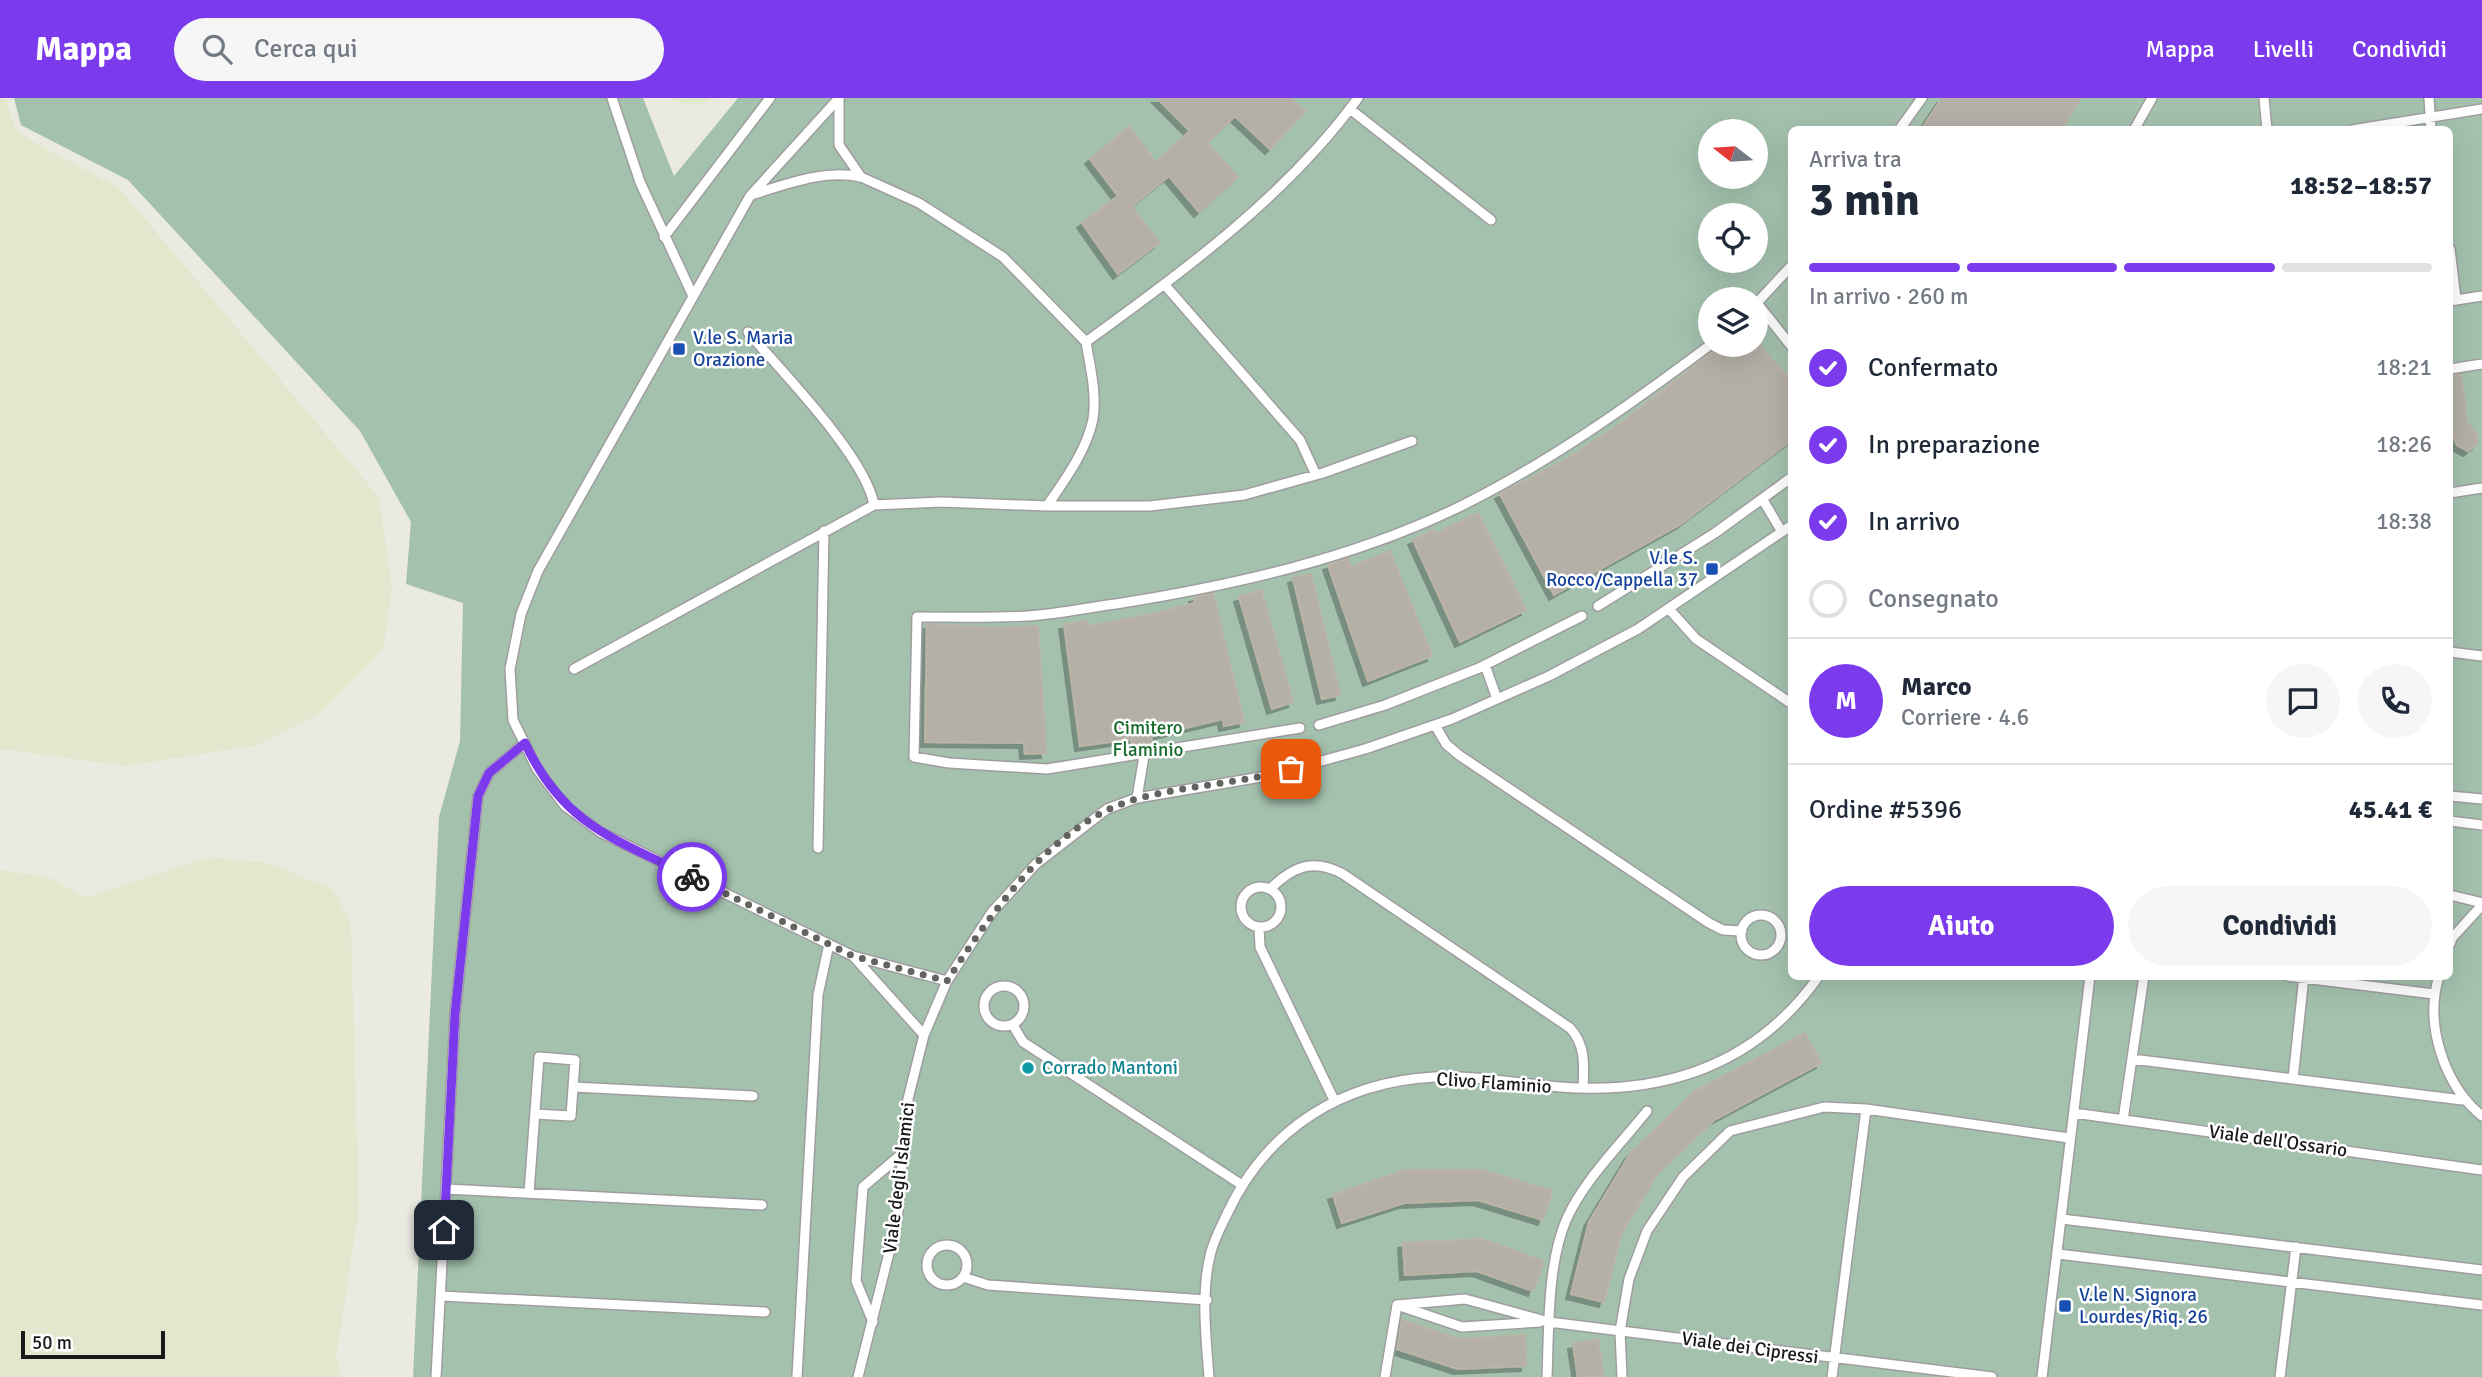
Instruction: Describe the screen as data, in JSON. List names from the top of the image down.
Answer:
{
  "streets": {
    "lane": [
      "Clivo Flaminio",
      "Viale dell'Ossario",
      "Viale degli Islamici",
      "Viale dei Cipressi"
    ]
  },
  "parks": ["Cimitero Flaminio"],
  "places": {
    "transit": ["V.le S. Maria Orazione", "V.le S. Rocco/Cappella 37", "V.le N. Signora Lourdes/Riq. 26"],
    "other": ["Corrado Mantoni"]
  },
  "scale_bar": "50 m",
  "north": "left",
  "page": {
    "header": "Mappa",
    "search": "Cerca qui",
    "nav": ["Mappa", "Livelli", "Condividi"],
    "heading": ["3 min", "Arriva tra", "18:52–18:57"],
    "panel": [
      "Marco",
      "Corriere · 4.6",
      "Ordine #5396",
      "45.41 €"
    ],
    "bar": "In arrivo · 260 m",
    "list": [
      ["Confermato", "18:21"],
      ["In preparazione", "18:26"],
      ["In arrivo", "18:38"],
      "Consegnato"
    ],
    "round": "M",
    "buttons": ["Aiuto", "Condividi"],
    "scale": "50 m"
  }
}
